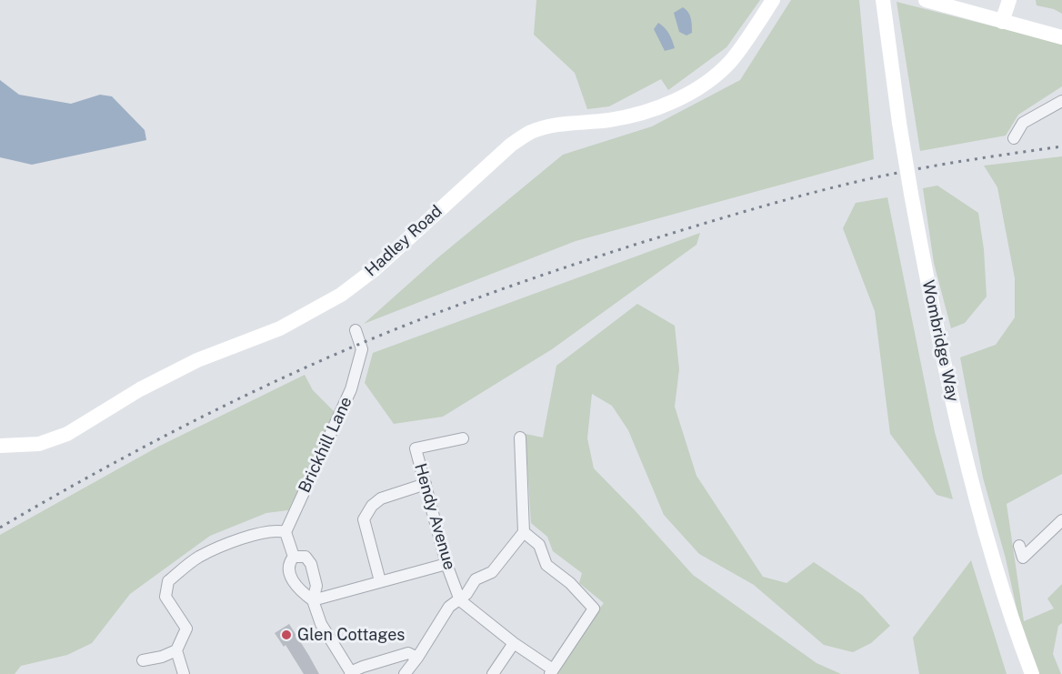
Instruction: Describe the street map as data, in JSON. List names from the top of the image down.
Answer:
{
  "streets": {
    "street": [
      "Hadley Road",
      "Wombridge Way",
      "Brickhill Lane",
      "Hendy Avenue"
    ]
  },
  "places": ["Glen Cottages"]
}
